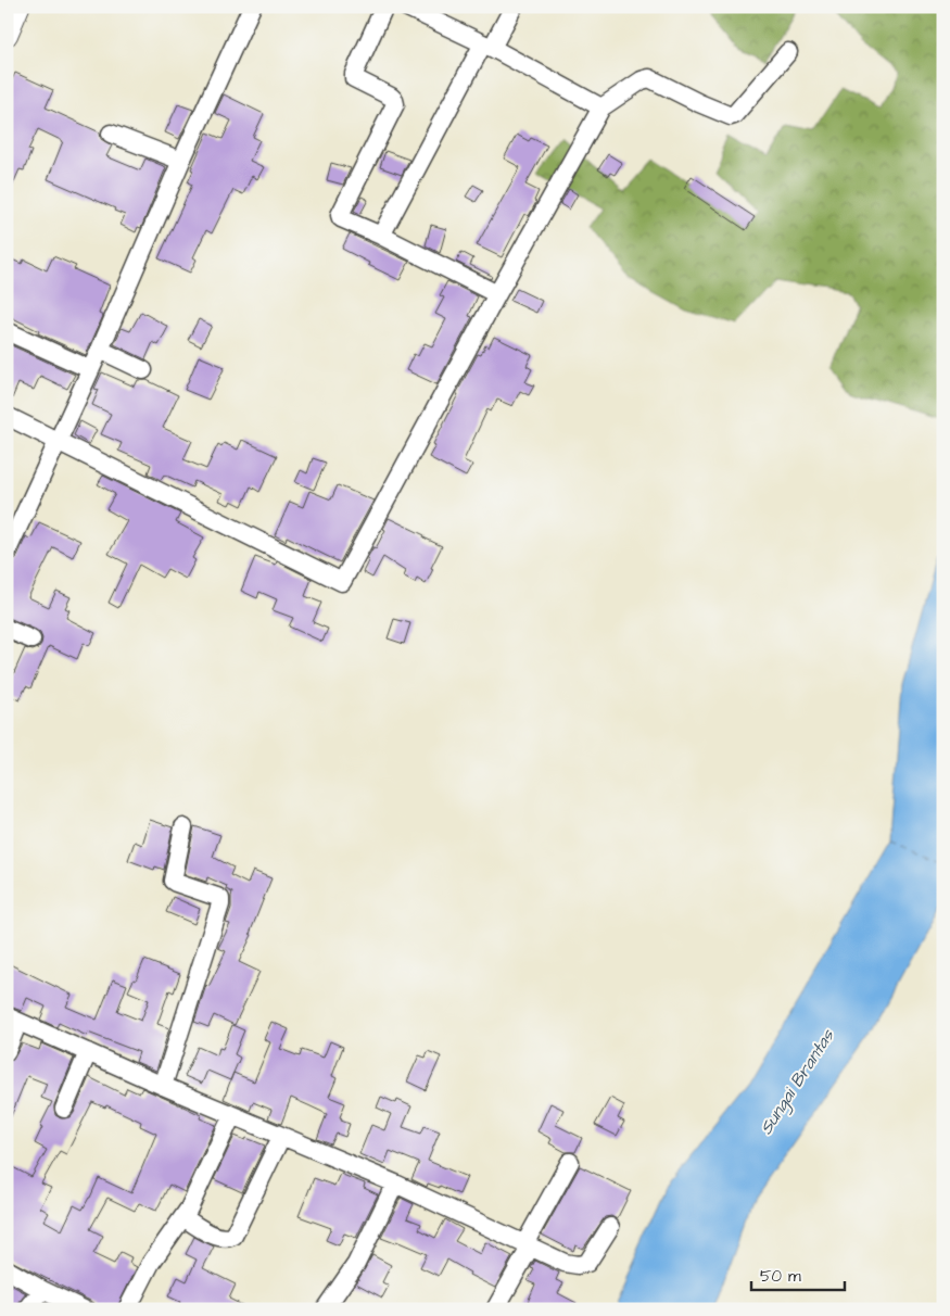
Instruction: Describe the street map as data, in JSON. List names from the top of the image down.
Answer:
{
  "water": ["Sungai Brantas"],
  "scale_bar": "50 m"
}
